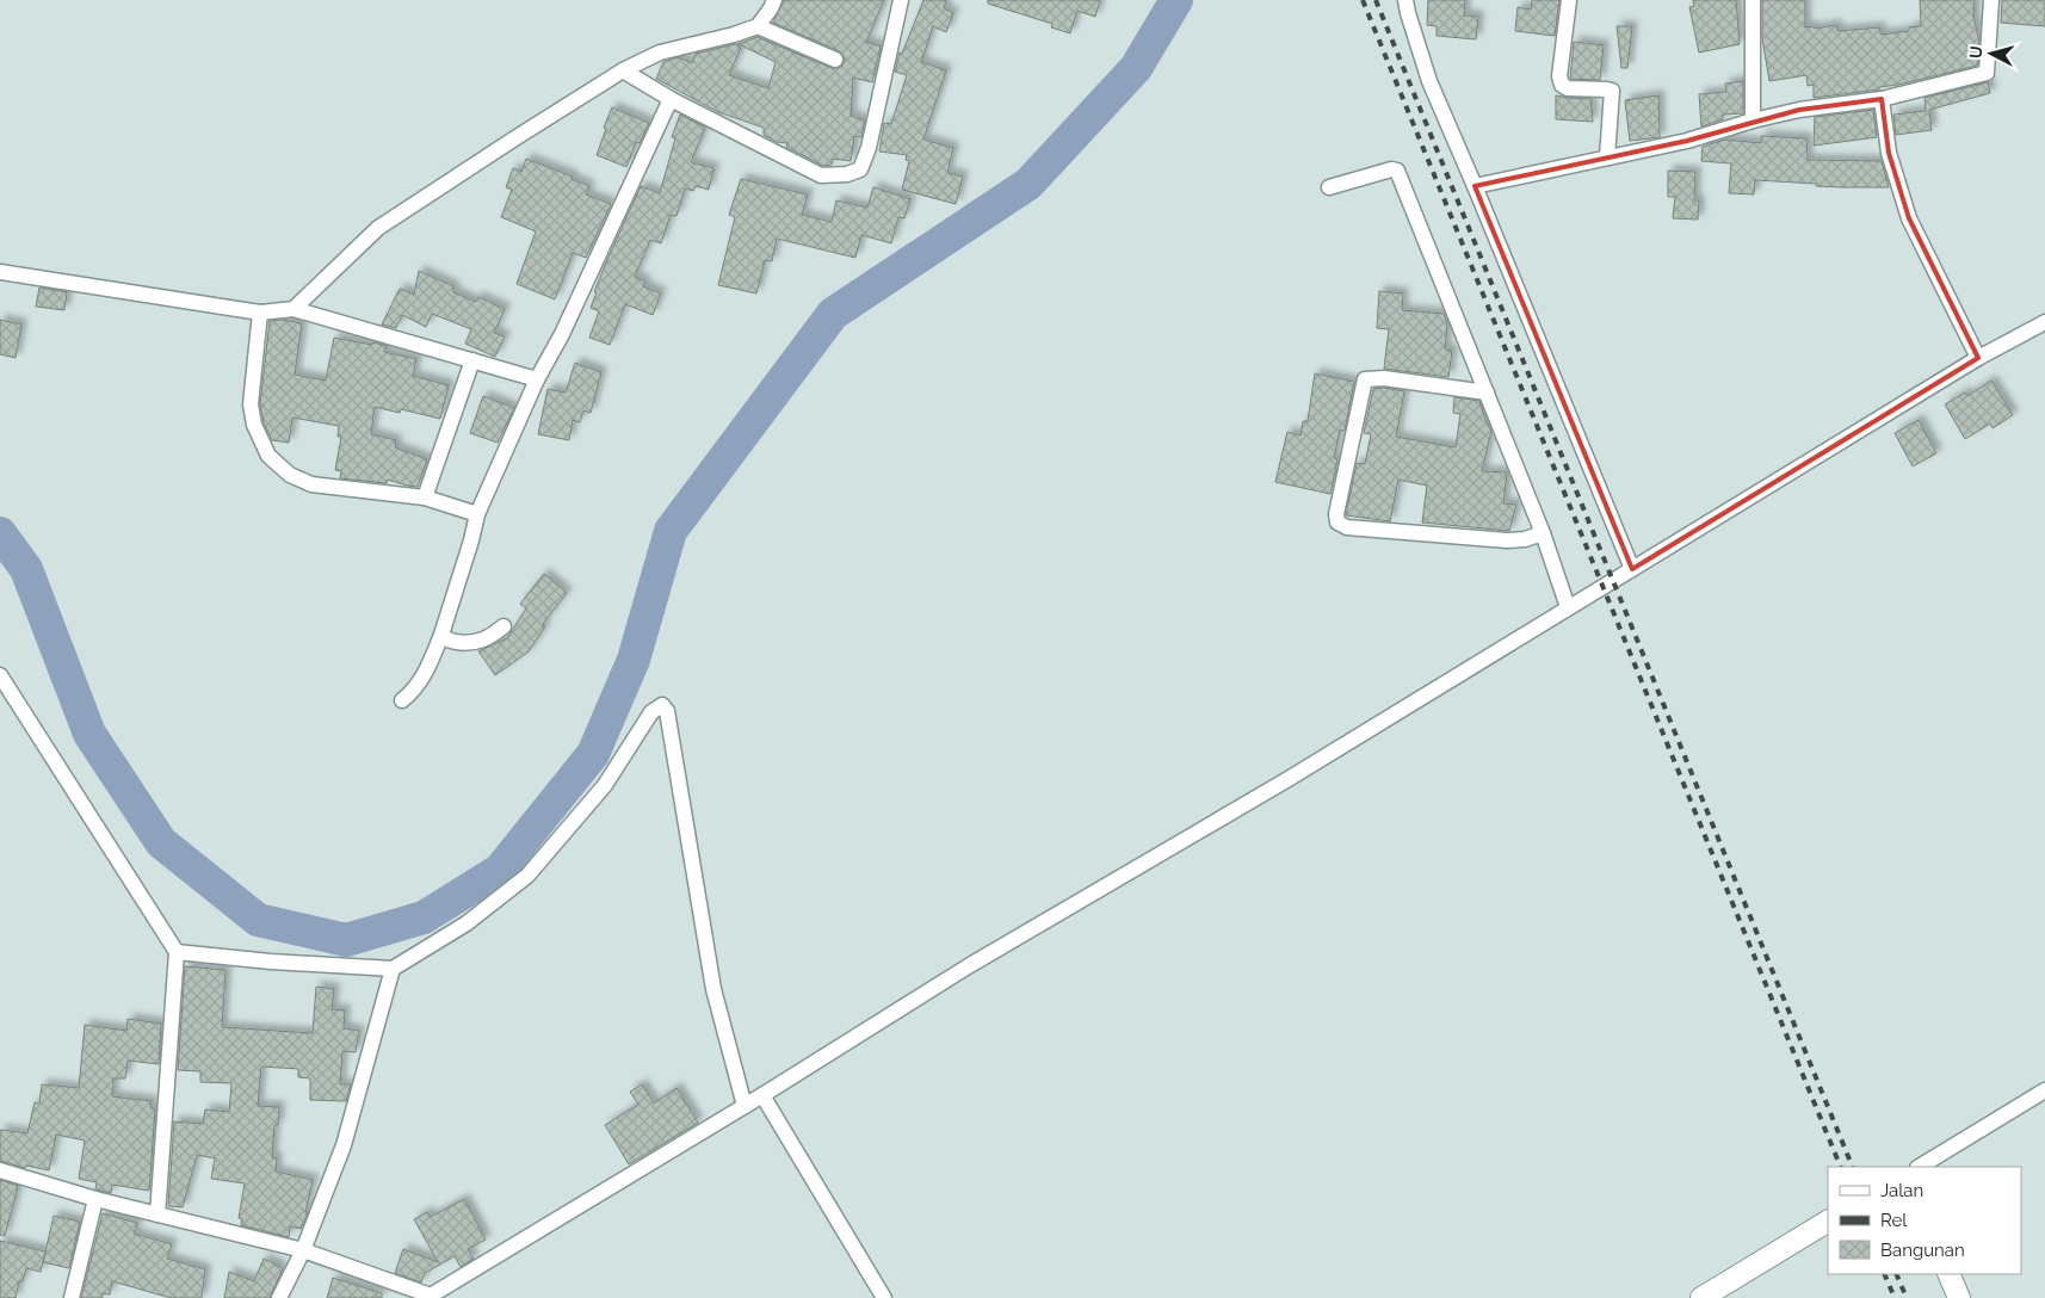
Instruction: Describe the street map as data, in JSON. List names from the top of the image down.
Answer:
{
  "legend": ["Jalan", "Rel", "Bangunan"],
  "north": "left"
}
